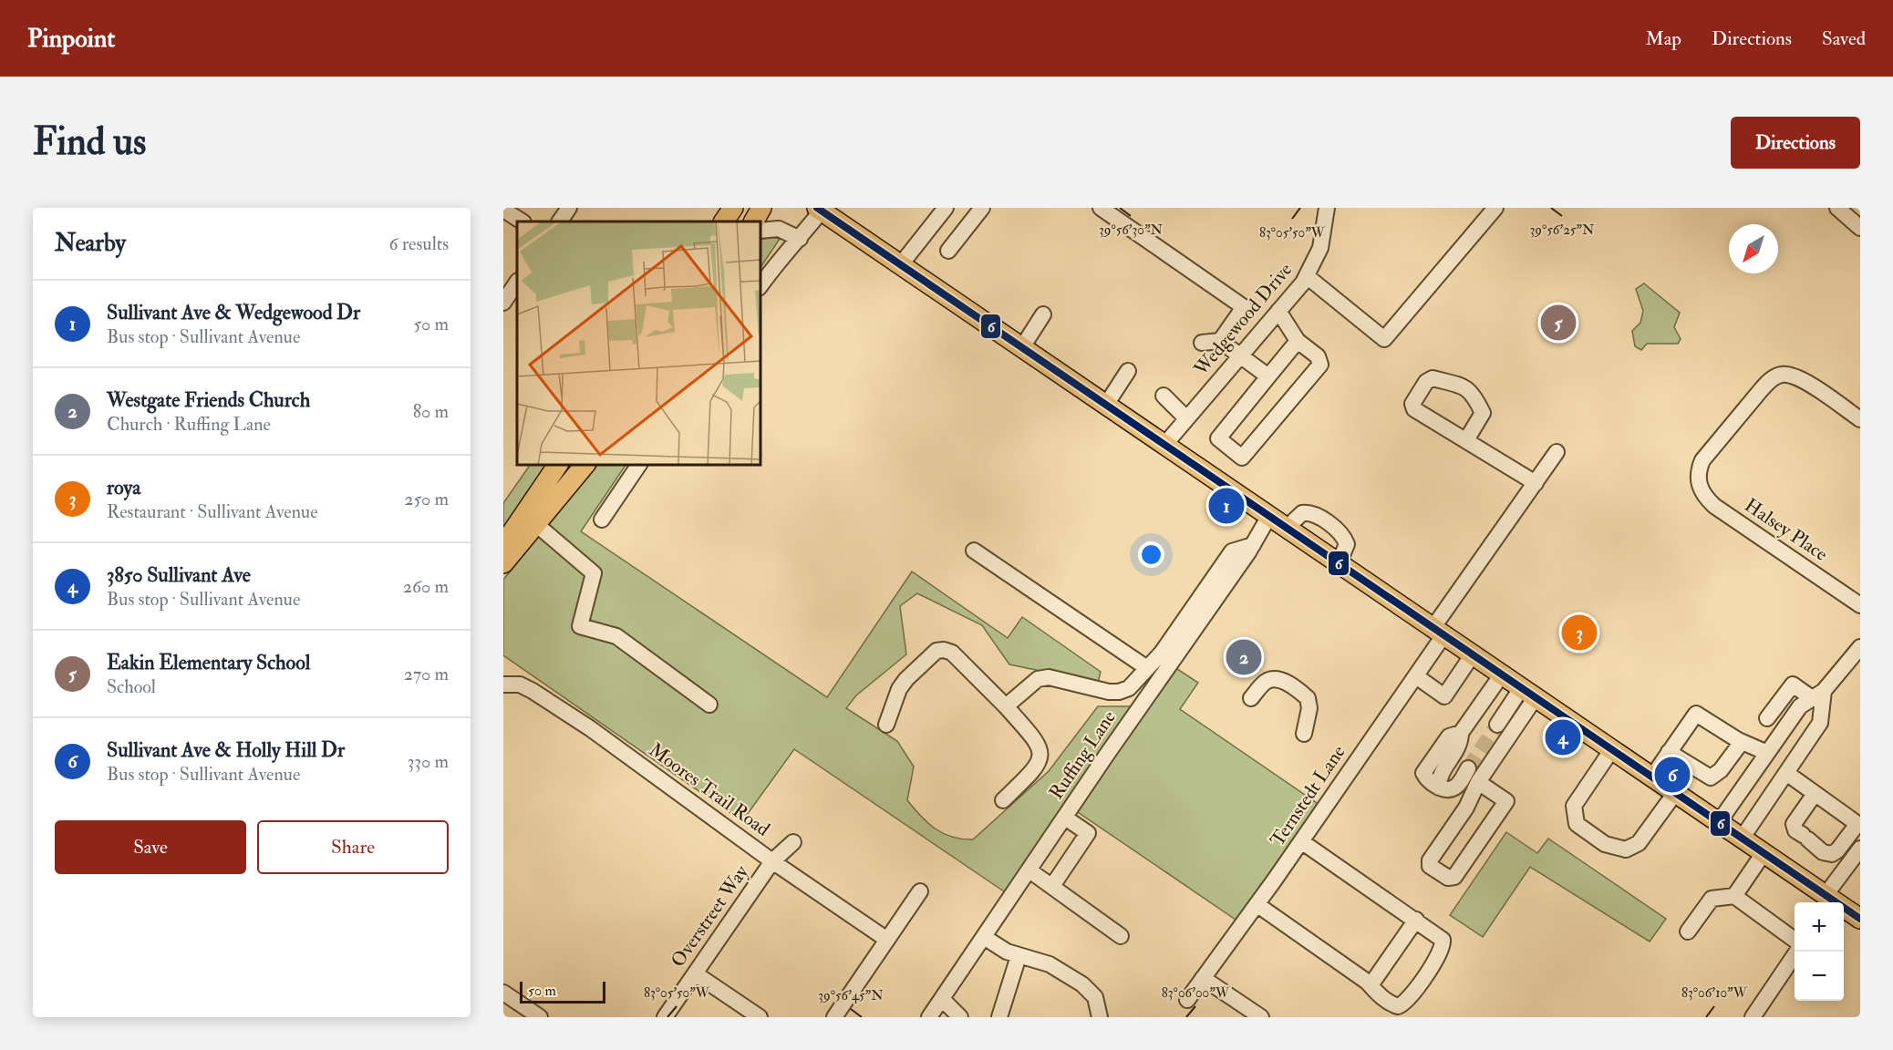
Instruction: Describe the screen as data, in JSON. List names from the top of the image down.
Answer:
{
  "streets": {
    "street": [
      "Wedgewood Drive",
      "Halsey Place",
      "Ruffing Lane",
      "Moores Trail Road",
      "Ternstedt Lane",
      "Overstreet Way"
    ]
  },
  "crossings": [
    ["Moores Trail Road", "Overstreet Way"]
  ],
  "lines": ["transit line 6"],
  "scale_bar": "50 m",
  "north": "bottom left",
  "page": {
    "header": "Pinpoint",
    "nav": ["Map", "Directions", "Saved"],
    "buttons": [
      "Directions",
      ["Save", "Share"]
    ],
    "title": "Find us",
    "heading": ["Nearby", "6 results"],
    "list": [
      {
        "mark": "1",
        "name": "Sullivant Ave & Wedgewood Dr",
        "note": "Bus stop · Sullivant Avenue",
        "value": "50 m"
      },
      {
        "mark": "2",
        "name": "Westgate Friends Church",
        "note": "Church · Ruffing Lane",
        "value": "80 m"
      },
      {
        "mark": "3",
        "name": "roya",
        "note": "Restaurant · Sullivant Avenue",
        "value": "250 m"
      },
      {
        "mark": "4",
        "name": "3850 Sullivant Ave",
        "note": "Bus stop · Sullivant Avenue",
        "value": "260 m"
      },
      {
        "mark": "5",
        "name": "Eakin Elementary School",
        "note": "School",
        "value": "270 m"
      },
      {
        "mark": "6",
        "name": "Sullivant Ave & Holly Hill Dr",
        "note": "Bus stop · Sullivant Avenue",
        "value": "330 m"
      }
    ],
    "pins": [
      "5",
      "1",
      "3",
      "2",
      "4",
      "6"
    ],
    "map_buttons": ["+", "−"],
    "scale": "50 m"
  },
  "coordinates": [
    "39°56'30\"N",
    "39°56'25\"N",
    "83°05'50\"W",
    "83°06'00\"W",
    "83°06'10\"W",
    "39°56'45\"N"
  ]
}
